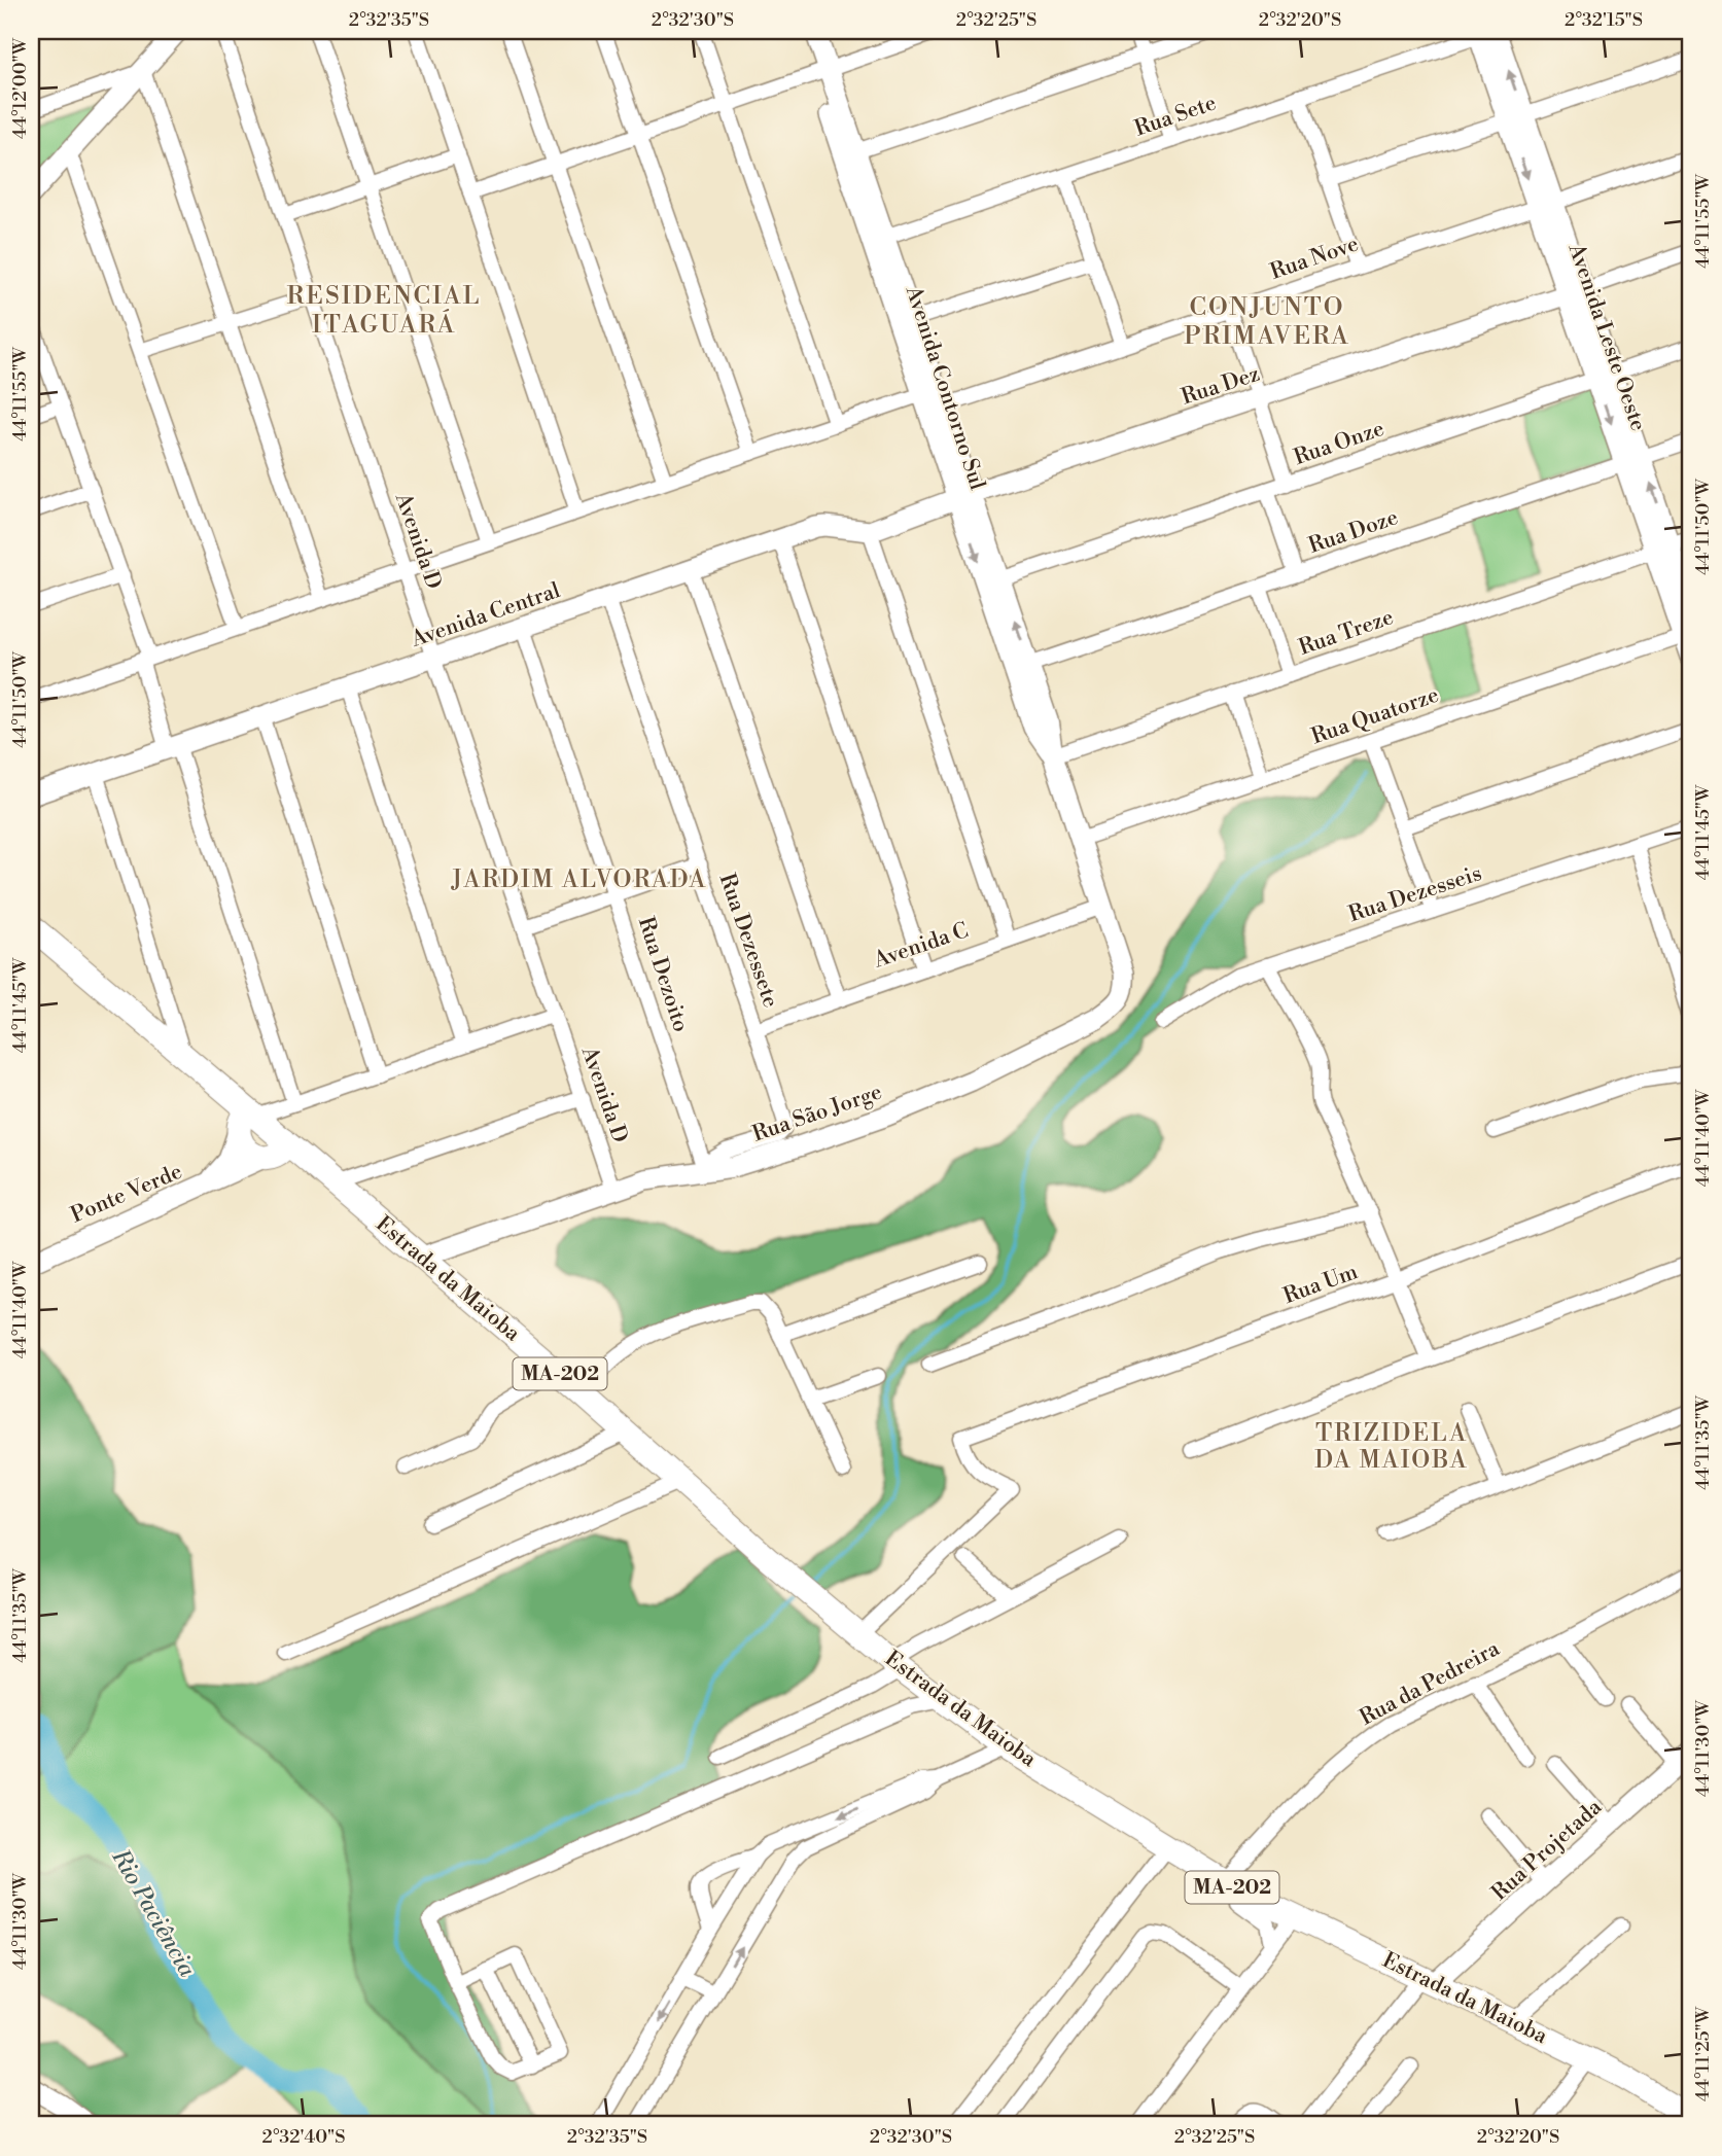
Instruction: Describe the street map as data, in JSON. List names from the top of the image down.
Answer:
{
  "streets": {
    "main road": ["Estrada da Maioba", "MA-202"],
    "street": [
      "Rua Sete",
      "Rua Nove",
      "Avenida Leste Oeste",
      "Rua Dez",
      "Avenida Contorno Sul",
      "Rua Onze",
      "Rua Doze",
      "Avenida D",
      "Avenida Central",
      "Rua Treze",
      "Rua Quatorze",
      "Rua Dezesseis",
      "Rua Dezessete",
      "Avenida C",
      "Rua Dezoito",
      "Rua São Jorge",
      "Ponte Verde",
      "Rua Um",
      "Rua da Pedreira",
      "Rua Projetada"
    ]
  },
  "crossings": [
    ["Rua Sete", "Avenida Leste Oeste"],
    ["Rua Sete", "Avenida Contorno Sul"],
    ["Rua Nove", "Avenida Leste Oeste"],
    ["Rua Nove", "Avenida Contorno Sul"],
    ["Avenida Leste Oeste", "Rua Dez"],
    ["Avenida Leste Oeste", "Rua Onze"],
    ["Avenida Leste Oeste", "Rua Doze"],
    ["Avenida Leste Oeste", "Rua Treze"],
    ["Avenida Leste Oeste", "Rua Quatorze"],
    ["Rua Dez", "Avenida Contorno Sul"],
    ["Rua Dez", "Avenida Central"],
    ["Avenida Contorno Sul", "Rua Onze"],
    ["Avenida Contorno Sul", "Rua Doze"],
    ["Avenida Contorno Sul", "Avenida Central"],
    ["Avenida Contorno Sul", "Rua Treze"],
    ["Avenida Contorno Sul", "Rua Quatorze"],
    ["Avenida Contorno Sul", "Avenida C"],
    ["Avenida Contorno Sul", "Rua São Jorge"],
    ["Avenida D", "Avenida Central"],
    ["Avenida D", "Rua São Jorge"],
    ["Avenida Central", "Rua Dezessete"],
    ["Avenida Central", "Rua Dezoito"],
    ["Rua Dezessete", "Avenida C"],
    ["Rua Dezessete", "Rua Dezoito"],
    ["Rua Dezessete", "Rua São Jorge"],
    ["Avenida C", "Rua São Jorge"],
    ["Rua Dezoito", "Rua São Jorge"],
    ["Rua São Jorge", "Estrada da Maioba"],
    ["Ponte Verde", "Estrada da Maioba"],
    ["Ponte Verde", "MA-202"],
    ["Estrada da Maioba", "Rua Um"],
    ["Estrada da Maioba", "MA-202"],
    ["Estrada da Maioba", "Rua da Pedreira"],
    ["Estrada da Maioba", "Rua Projetada"]
  ],
  "districts": [
    "RESIDENCIAL ITAGUARÁ",
    "CONJUNTO PRIMAVERA",
    "JARDIM ALVORADA",
    "TRIZIDELA DA MAIOBA"
  ],
  "water": ["Rio Paciência"],
  "coordinates": [
    "2°32'35\"S",
    "2°32'30\"S",
    "2°32'25\"S",
    "2°32'20\"S",
    "2°32'15\"S",
    "44°12'00\"W",
    "44°11'55\"W",
    "44°11'50\"W",
    "44°11'45\"W",
    "44°11'40\"W",
    "44°11'35\"W",
    "44°11'30\"W",
    "44°11'25\"W",
    "2°32'40\"S"
  ]
}
